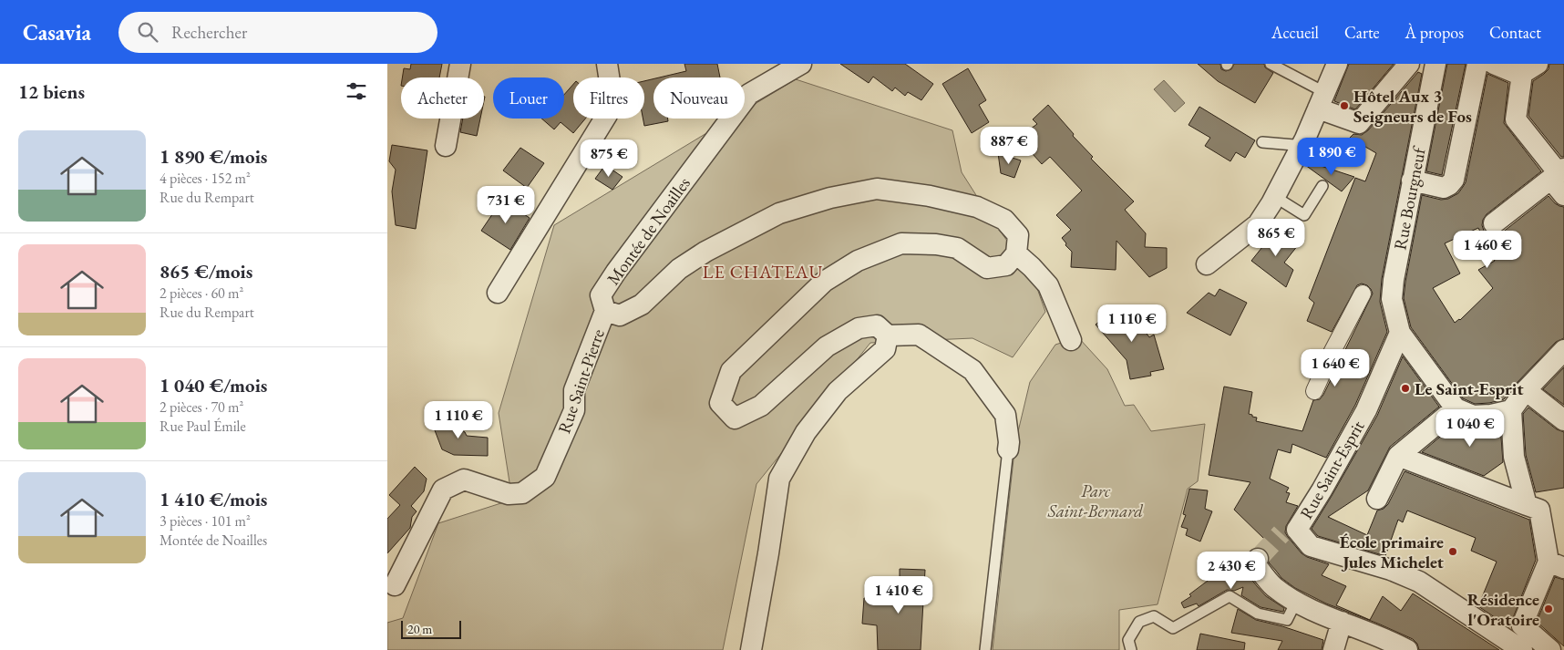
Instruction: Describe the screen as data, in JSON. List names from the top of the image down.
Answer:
{
  "streets": {
    "street": [
      "Rue Bourgneuf",
      "Montée de Noailles",
      "Rue Saint-Pierre",
      "Rue Saint-Esprit"
    ]
  },
  "crossings": [
    ["Rue Bourgneuf", "Rue Saint-Esprit"],
    ["Montée de Noailles", "Rue Saint-Pierre"]
  ],
  "districts": ["LE CHATEAU"],
  "parks": ["Parc Saint-Bernard"],
  "places": [
    "Hôtel Aux 3 Seigneurs de Fos",
    "Le Saint-Esprit",
    "École primaire Jules Michelet",
    "Résidence l'Oratoire"
  ],
  "scale_bar": "20 m",
  "page": {
    "header": "Casavia",
    "search": "Rechercher",
    "nav": [
      "Accueil",
      "Carte",
      "À propos",
      "Contact"
    ],
    "heading": "12 biens",
    "chip": [
      "Acheter",
      "Louer",
      "Filtres",
      "Nouveau"
    ],
    "list": [
      {
        "name": "1 890 €/mois",
        "note": "4 pièces · 152 m² · Rue du Rempart"
      },
      {
        "name": "865 €/mois",
        "note": "2 pièces · 60 m² · Rue du Rempart"
      },
      {
        "name": "1 040 €/mois",
        "note": "2 pièces · 70 m² · Rue Paul Émile"
      },
      {
        "name": "1 410 €/mois",
        "note": "3 pièces · 101 m² · Montée de Noailles"
      }
    ],
    "price": [
      "887 €",
      "1 890 €",
      "875 €",
      "731 €",
      "865 €",
      "1 460 €",
      "1 110 €",
      "1 640 €",
      "1 110 €",
      "1 040 €",
      "2 430 €",
      "1 410 €"
    ],
    "scale": "20 m"
  }
}
